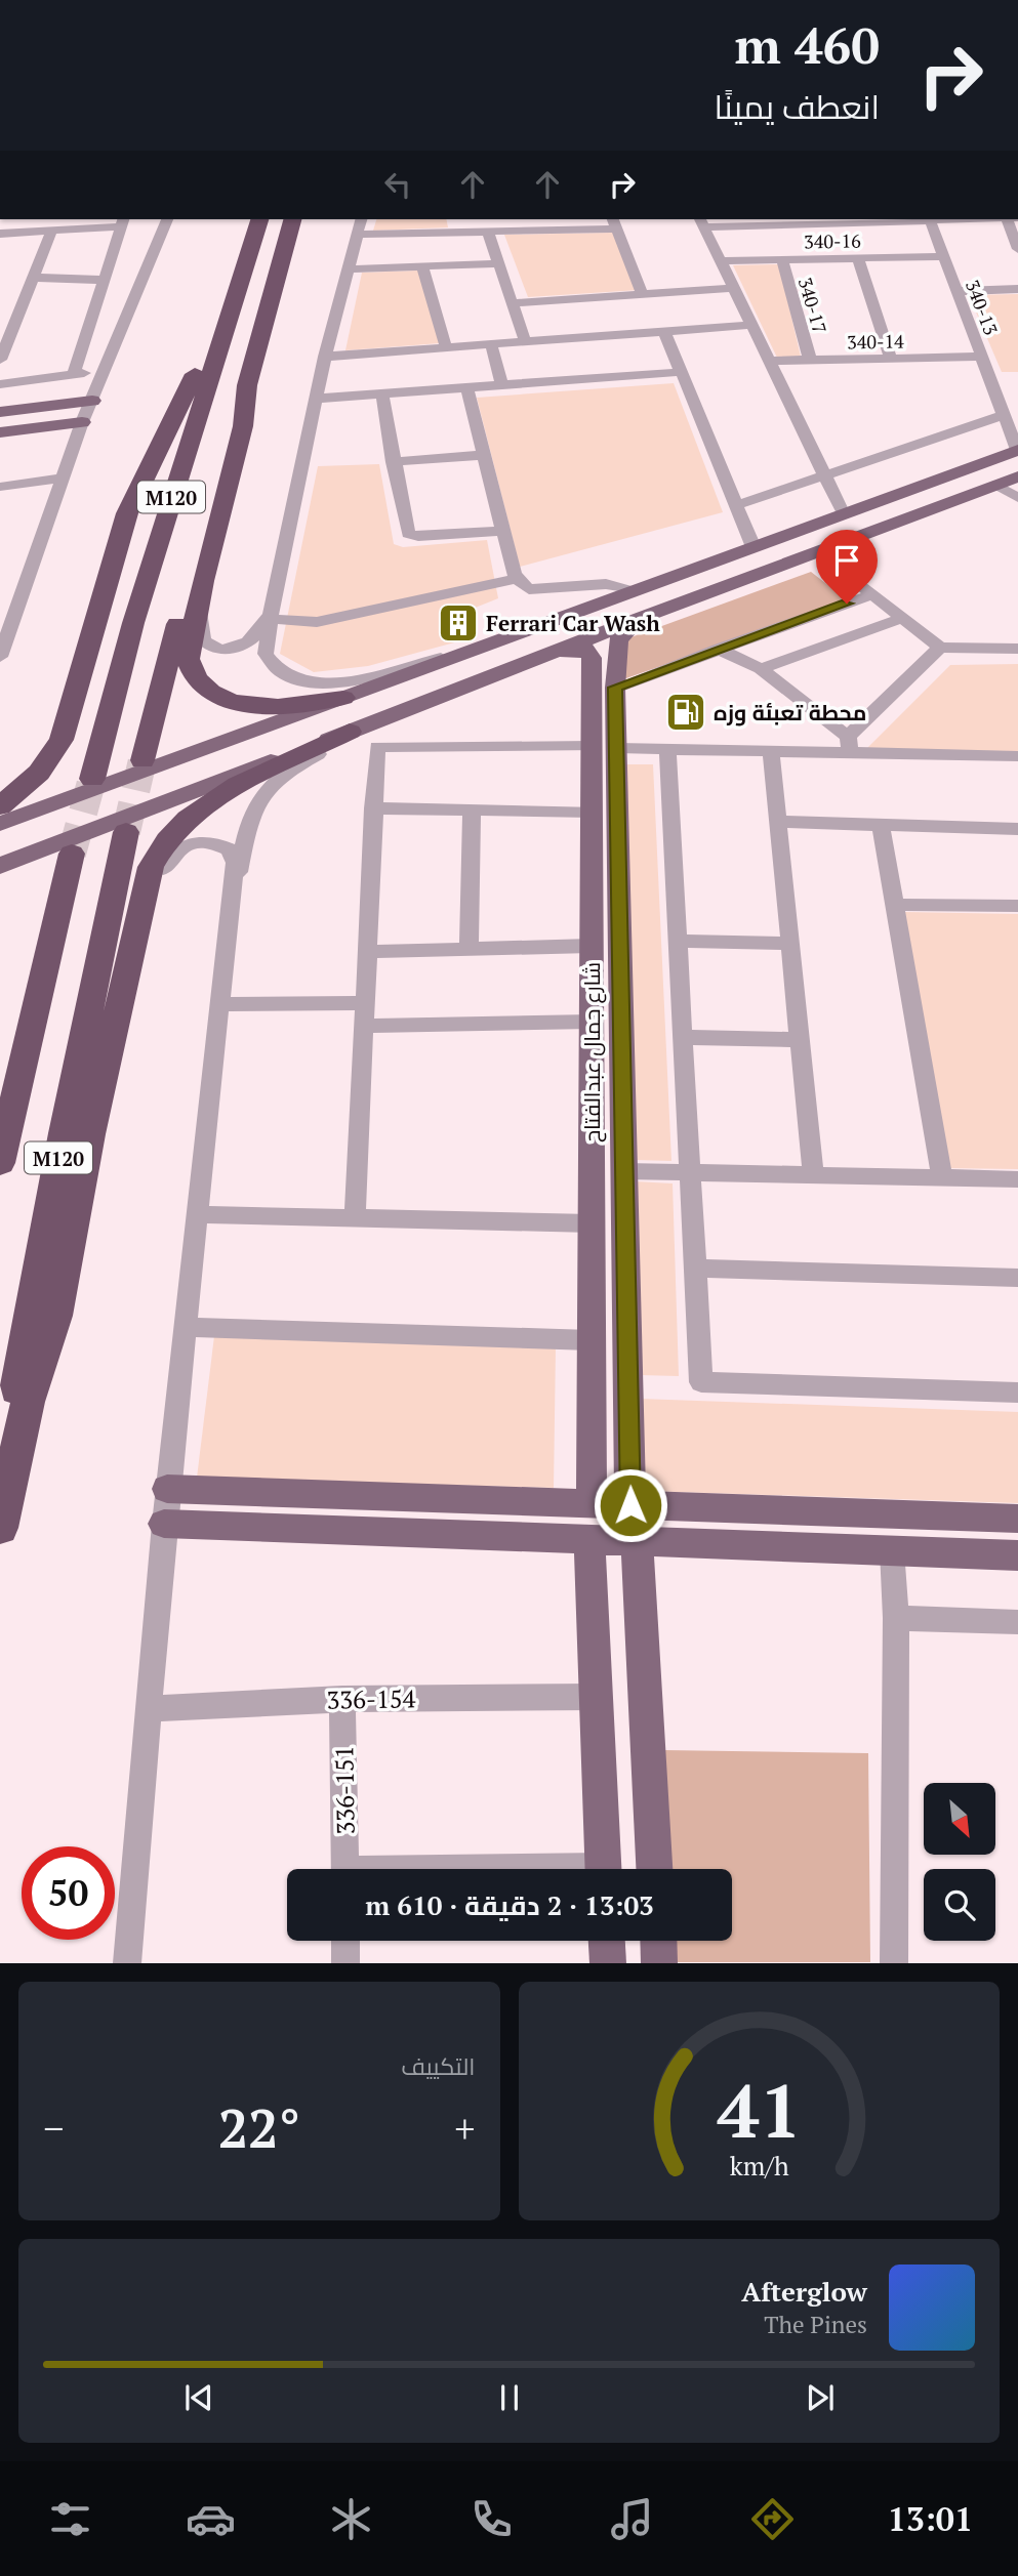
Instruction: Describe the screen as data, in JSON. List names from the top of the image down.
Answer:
{
  "streets": {
    "highway": ["M120"],
    "main road": ["شارع جمال عبدالفتاح"],
    "street": [
      "340-16",
      "340-17",
      "340-13",
      "340-14",
      "336-154",
      "336-151"
    ]
  },
  "crossings": [
    ["340-16", "340-17"],
    ["340-16", "340-13"],
    ["340-17", "340-14"],
    ["340-13", "340-14"],
    ["336-154", "336-151"]
  ],
  "places": {
    "building": ["Ferrari Car Wash"],
    "fuel station": ["محطة تعبئة وزه"]
  },
  "north": "bottom right",
  "page": {
    "turn": ["460 m", "انعطف يمينًا"],
    "limit": "50",
    "trip": "13:03 · 2 دقيقة · 610 m",
    "tile": "التكييف",
    "heat": ["−", "22°", "+"],
    "song": ["Afterglow", "The Pines"],
    "tabs": "13:01",
    "gauge": ["41", "km/h"]
  }
}
